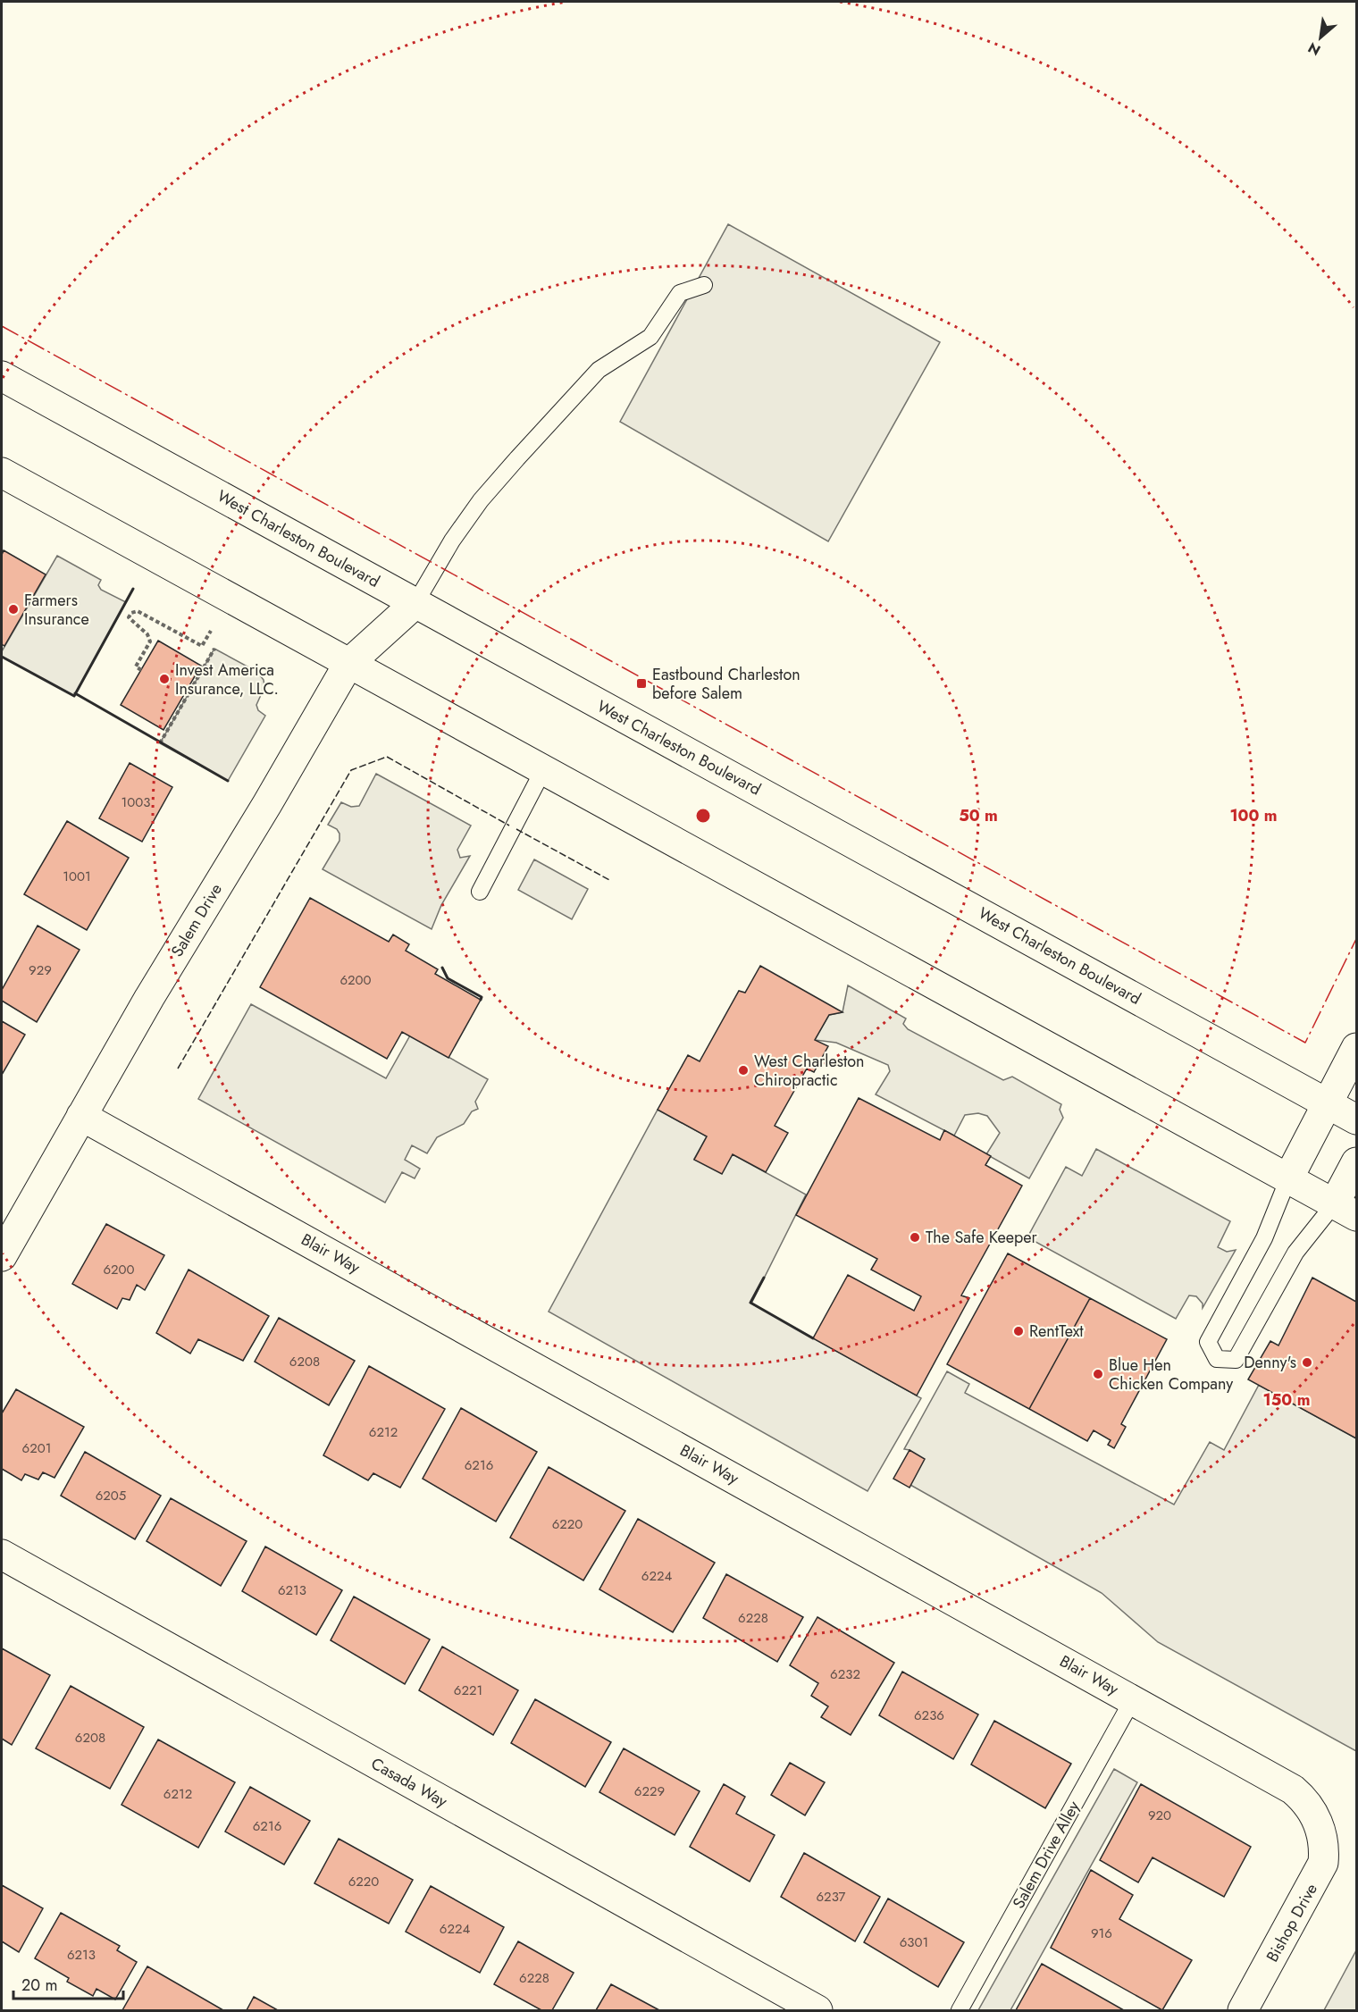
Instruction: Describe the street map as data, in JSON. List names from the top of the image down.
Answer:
{
  "streets": {
    "street": [
      "West Charleston Boulevard",
      "Salem Drive",
      "Blair Way",
      "Casada Way",
      "Bishop Drive"
    ],
    "lane": ["Salem Drive Alley"]
  },
  "crossings": [
    ["West Charleston Boulevard", "Salem Drive"],
    ["Salem Drive", "Blair Way"],
    ["Blair Way", "Salem Drive Alley"],
    ["Blair Way", "Bishop Drive"]
  ],
  "places": {
    "other": [
      "Farmers Insurance",
      "Invest America Insurance, LLC.",
      "West Charleston Chiropractic",
      "The Safe Keeper",
      "RentText",
      "Denny's",
      "Blue Hen Chicken Company"
    ],
    "transit": ["Eastbound Charleston before Salem"]
  },
  "house_numbers": [
    "1003",
    "1001",
    "929",
    "6200",
    "6200",
    "6208",
    "6212",
    "6201",
    "6216",
    "6205",
    "6220",
    "6224",
    "6213",
    "6228",
    "6232",
    "6221",
    "6236",
    "6208",
    "6229",
    "6212",
    "920",
    "6216",
    "6220",
    "6237",
    "6224",
    "916",
    "6301",
    "6213",
    "6228"
  ],
  "scale_bar": "20 m",
  "north": "bottom left",
  "rings": ["50 m", "100 m", "150 m"]
}
